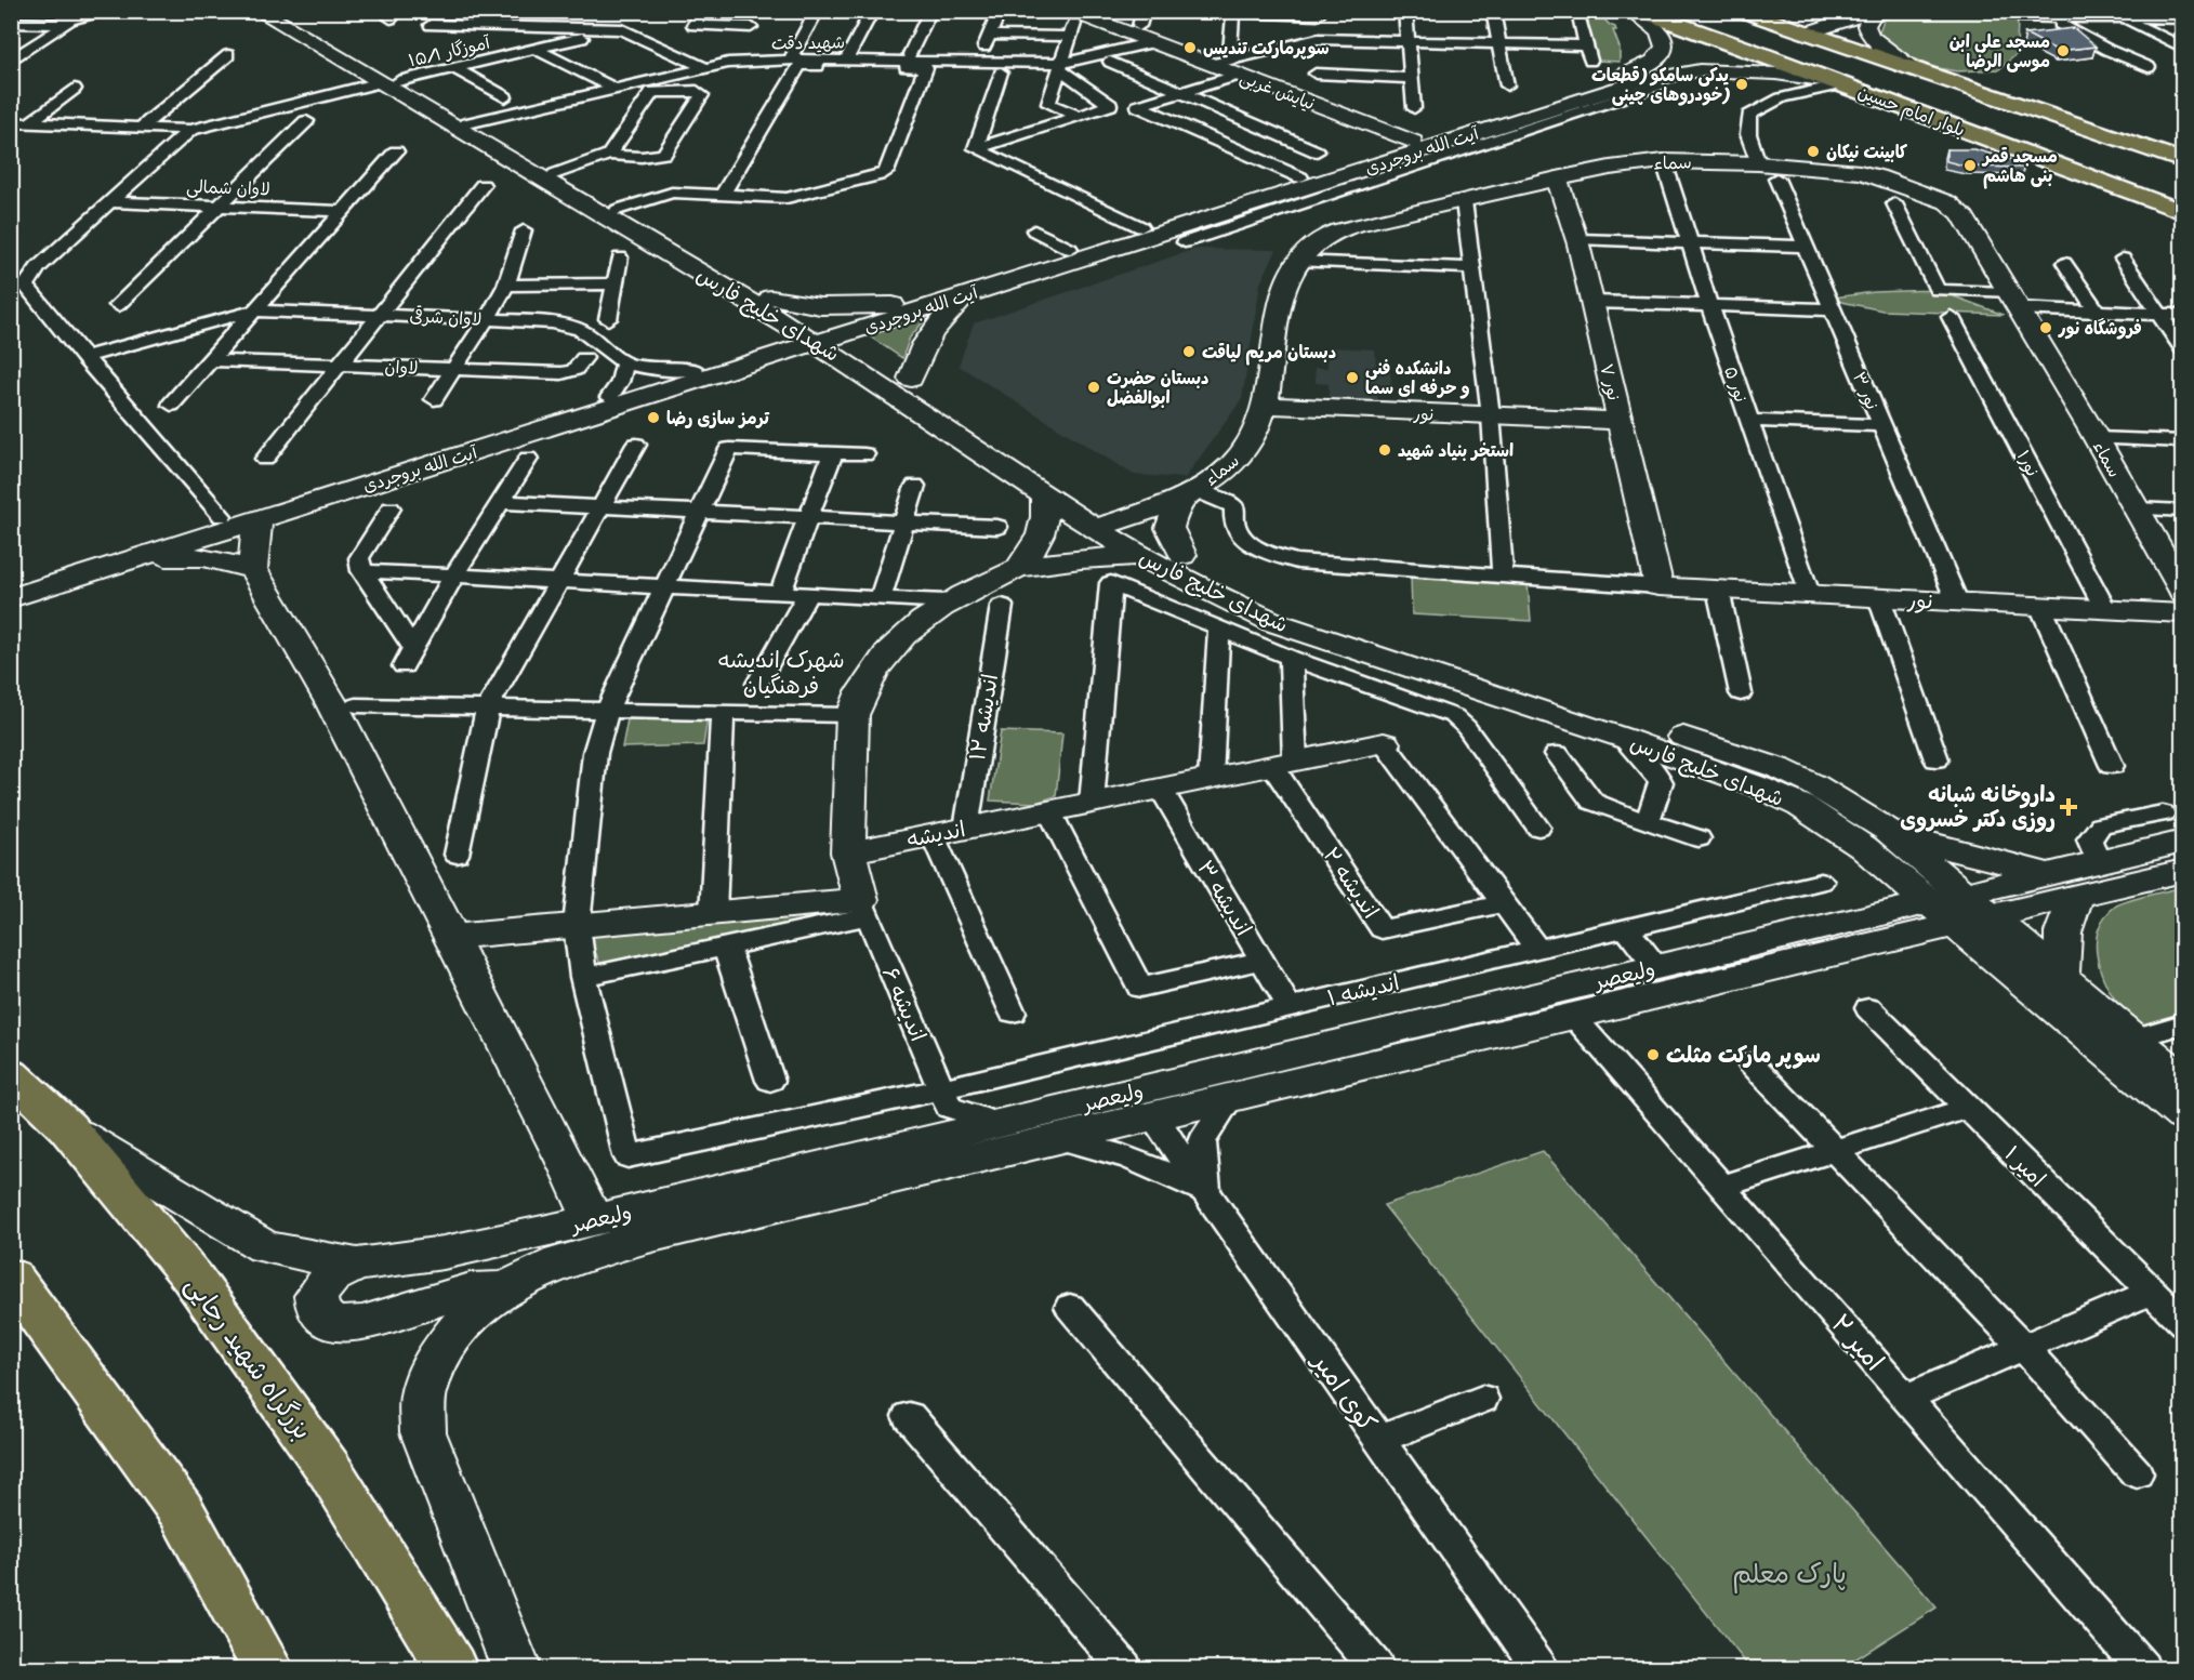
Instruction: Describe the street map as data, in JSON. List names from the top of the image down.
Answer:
{
  "streets": {
    "main road": [
      "نیایش غربی",
      "بلوار امام حسین",
      "آیت الله بروجردی",
      "سماء",
      "شهدای خلیج فارس",
      "نور ۷",
      "نور",
      "اندیشه",
      "ولیعصر",
      "بزرگراه شهید رجایی"
    ],
    "street": [
      "شهید دقت",
      "آموزگار ۱۵/۱",
      "لاوان شمالی",
      "لاوان شرقی",
      "لاوان",
      "نور ۵",
      "نور ۳",
      "نور۱",
      "اندیشه ۱۲",
      "اندیشه ۲",
      "اندیشه ۳",
      "اندیشه ۱",
      "اندیشه ۶",
      "امیر ۱",
      "امیر ۲",
      "کوی امیر"
    ]
  },
  "crossings": [
    ["شهید دقت", "آموزگار ۱۵/۱"],
    ["شهید دقت", "نیایش غربی"],
    ["شهید دقت", "شهدای خلیج فارس"],
    ["آموزگار ۱۵/۱", "شهدای خلیج فارس"],
    ["نیایش غربی", "آیت الله بروجردی"],
    ["بلوار امام حسین", "آیت الله بروجردی"],
    ["بلوار امام حسین", "نور ۳"],
    ["آیت الله بروجردی", "شهدای خلیج فارس"],
    ["آیت الله بروجردی", "نور ۳"],
    ["سماء", "شهدای خلیج فارس"],
    ["سماء", "نور ۷"],
    ["سماء", "نور ۳"],
    ["سماء", "نور"],
    ["شهدای خلیج فارس", "ولیعصر"],
    ["نور ۷", "نور"],
    ["نور ۵", "نور"],
    ["نور ۳", "نور"],
    ["نور", "نور۱"],
    ["اندیشه ۱۲", "اندیشه"],
    ["اندیشه", "اندیشه ۲"],
    ["اندیشه", "اندیشه ۳"],
    ["اندیشه ۳", "اندیشه ۱"],
    ["ولیعصر", "امیر ۲"],
    ["ولیعصر", "بزرگراه شهید رجایی"],
    ["ولیعصر", "کوی امیر"],
    ["اندیشه ۱", "اندیشه ۶"]
  ],
  "districts": ["شهرک اندیشه فرهنگیان"],
  "parks": ["پارک معلم"],
  "places": {
    "other": [
      "سوپرمارکت تندیس",
      "مسجد علی ابن موسی الرضا",
      "یدکی سامکو (قطعات خودروهای چینی)",
      "کابینت نیکان",
      "مسجد قمر بنی هاشم",
      "فروشگاه نور",
      "دبستان مریم لیاقت",
      "دانشکده فنی و حرفه ای سما",
      "دبستان حضرت ابوالفضل",
      "ترمز سازی رضا",
      "استخر بنیاد شهید",
      "سوپر مارکت مثلث"
    ],
    "health": ["داروخانه شبانه روزی دکتر خسروی"]
  }
}
